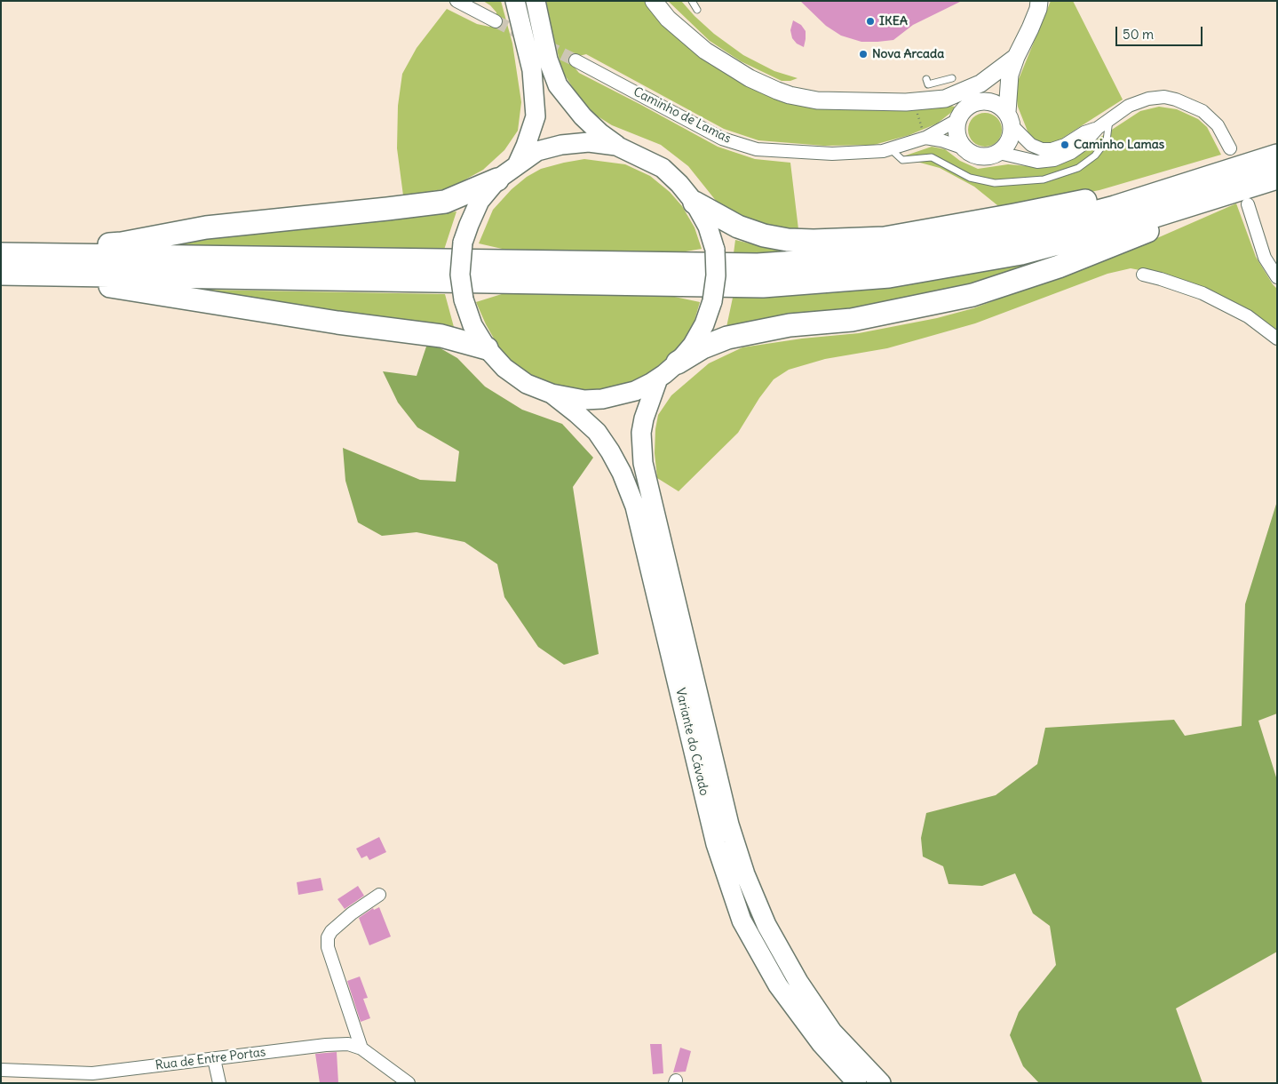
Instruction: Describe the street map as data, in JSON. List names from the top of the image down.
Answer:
{
  "streets": {
    "main road": ["Variante do Cávado"],
    "street": ["Caminho de Lamas", "Rua de Entre Portas"]
  },
  "places": ["IKEA", "Nova Arcada", "Caminho Lamas"],
  "scale_bar": "50 m"
}
